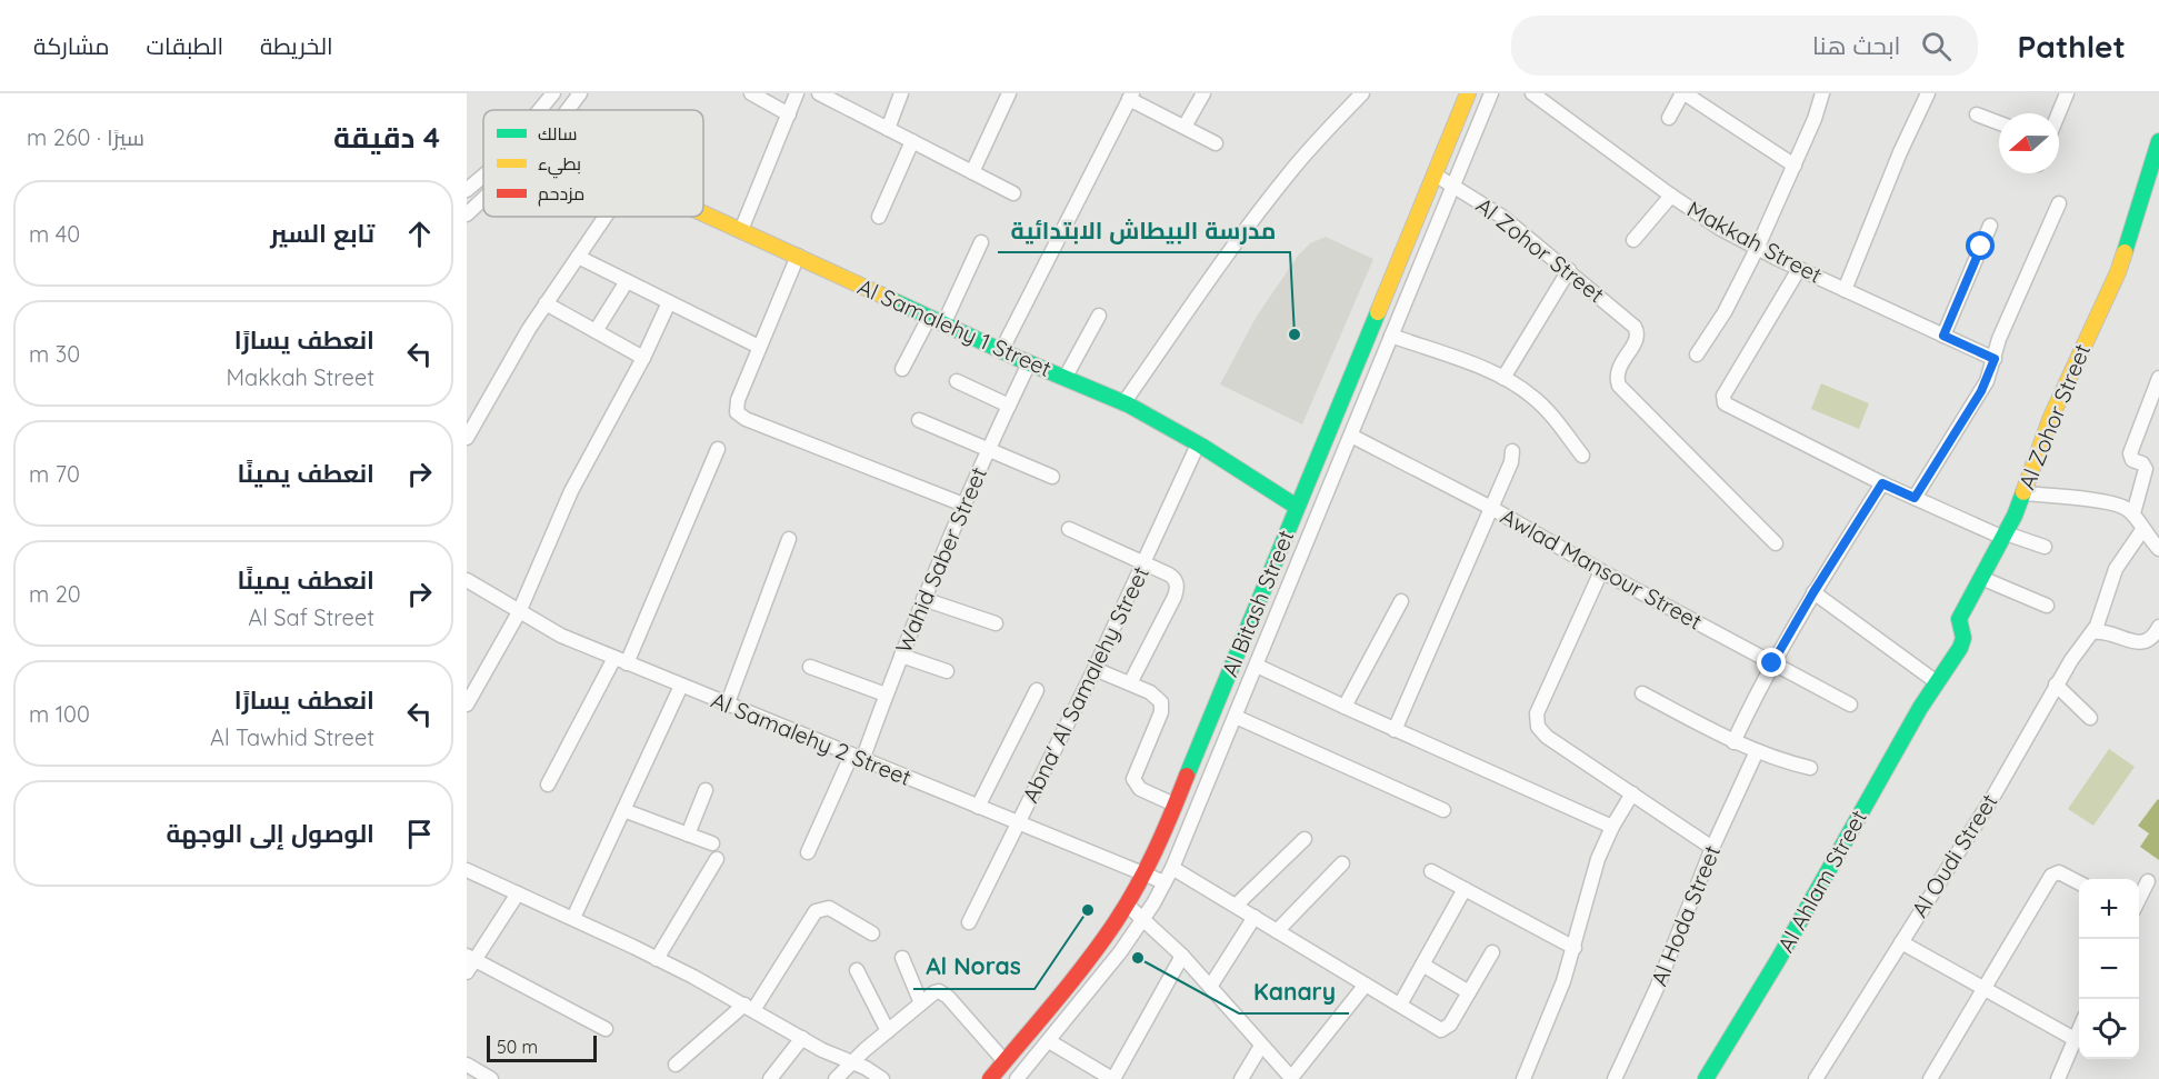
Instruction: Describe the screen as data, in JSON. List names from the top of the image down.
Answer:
{
  "streets": {
    "street": [
      "Makkah Street",
      "Al Zohor Street",
      "Al Samalehy 1 Street",
      "Wahid Saber Street",
      "Awlad Mansour Street",
      "Al Bitash Street",
      "Abna' Al Samalehy Street",
      "Al Samalehy 2 Street",
      "Al Oudi Street",
      "Al Ahlam Street",
      "Al Hoda Street"
    ]
  },
  "crossings": [
    ["Al Zohor Street", "Al Bitash Street"],
    ["Al Zohor Street", "Al Ahlam Street"],
    ["Al Samalehy 1 Street", "Wahid Saber Street"],
    ["Al Samalehy 1 Street", "Al Bitash Street"],
    ["Al Samalehy 1 Street", "Abna' Al Samalehy Street"],
    ["Wahid Saber Street", "Al Samalehy 2 Street"],
    ["Awlad Mansour Street", "Al Bitash Street"],
    ["Al Bitash Street", "Al Samalehy 2 Street"],
    ["Abna' Al Samalehy Street", "Al Samalehy 2 Street"]
  ],
  "places": ["مدرسة البيطاش الابتدائية", "Al Noras", "Kanary"],
  "legend": ["سالك", "بطيء", "مزدحم"],
  "scale_bar": "50 m",
  "north": "left",
  "page": {
    "header": "Pathlet",
    "search": "ابحث هنا",
    "nav": ["الخريطة", "الطبقات", "مشاركة"],
    "heading": ["4 دقيقة", "سيرًا · 260 m"],
    "list": [
      ["تابع السير", "40 m"],
      ["انعطف يسارًا", "Makkah Street", "30 m"],
      ["انعطف يمينًا", "70 m"],
      ["انعطف يمينًا", "Al Saf Street", "20 m"],
      ["انعطف يسارًا", "Al Tawhid Street", "100 m"],
      "الوصول إلى الوجهة"
    ],
    "map_buttons": ["+", "−"],
    "scale": "50 m"
  }
}
